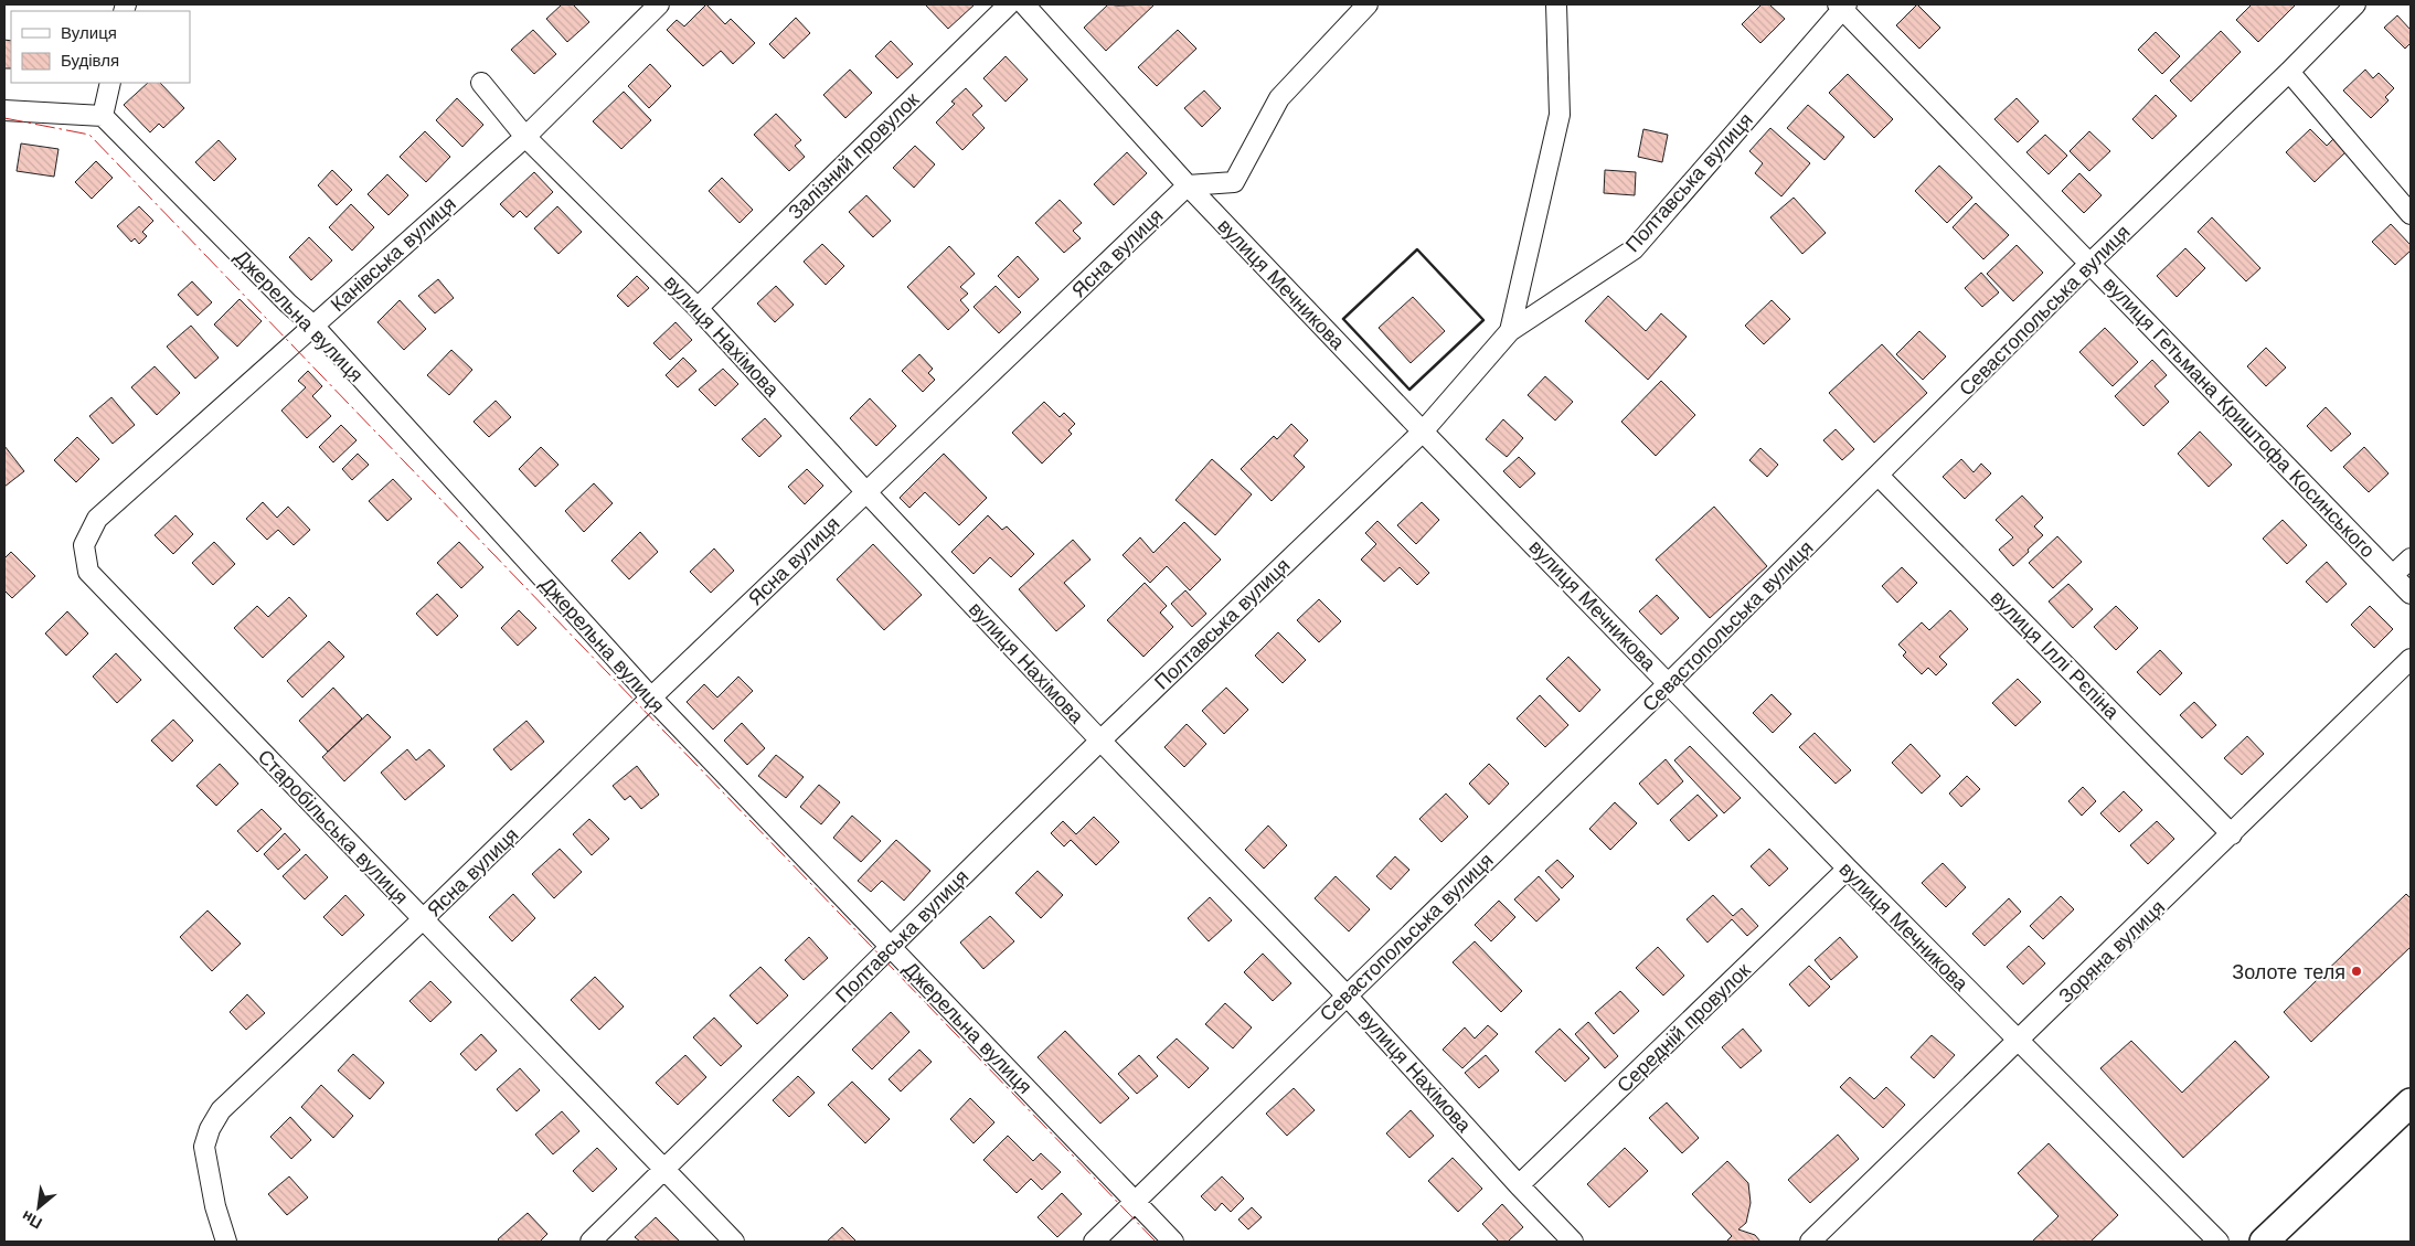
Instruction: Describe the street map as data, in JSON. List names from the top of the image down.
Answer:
{
  "streets": {
    "street": [
      "Залізний провулок",
      "Полтавська вулиця",
      "Ясна вулиця",
      "Канівська вулиця",
      "вулиця Мечникова",
      "Севастопольська вулиця",
      "Джерельна вулиця",
      "вулиця Нахімова",
      "вулиця Гетьмана Криштофа Косинського",
      "вулиця Іллі Рєпіна",
      "Старобільська вулиця",
      "Зоряна вулиця",
      "Середній провулок"
    ]
  },
  "crossings": [
    ["Залізний провулок", "вулиця Нахімова"],
    ["Полтавська вулиця", "вулиця Мечникова"],
    ["Полтавська вулиця", "Джерельна вулиця"],
    ["Полтавська вулиця", "вулиця Нахімова"],
    ["Полтавська вулиця", "вулиця Гетьмана Криштофа Косинського"],
    ["Полтавська вулиця", "Старобільська вулиця"],
    ["Ясна вулиця", "вулиця Мечникова"],
    ["Ясна вулиця", "Джерельна вулиця"],
    ["Ясна вулиця", "вулиця Нахімова"],
    ["Ясна вулиця", "Старобільська вулиця"],
    ["Канівська вулиця", "Джерельна вулиця"],
    ["Канівська вулиця", "вулиця Нахімова"],
    ["Канівська вулиця", "Старобільська вулиця"],
    ["вулиця Мечникова", "Севастопольська вулиця"],
    ["вулиця Мечникова", "Зоряна вулиця"],
    ["вулиця Мечникова", "Середній провулок"],
    ["Севастопольська вулиця", "Джерельна вулиця"],
    ["Севастопольська вулиця", "вулиця Нахімова"],
    ["Севастопольська вулиця", "вулиця Гетьмана Криштофа Косинського"],
    ["Севастопольська вулиця", "вулиця Іллі Рєпіна"],
    ["вулиця Нахімова", "Середній провулок"],
    ["вулиця Іллі Рєпіна", "Зоряна вулиця"]
  ],
  "places": ["Золоте теля"],
  "legend": ["Вулиця", "Будівля"],
  "north": "bottom left"
}
